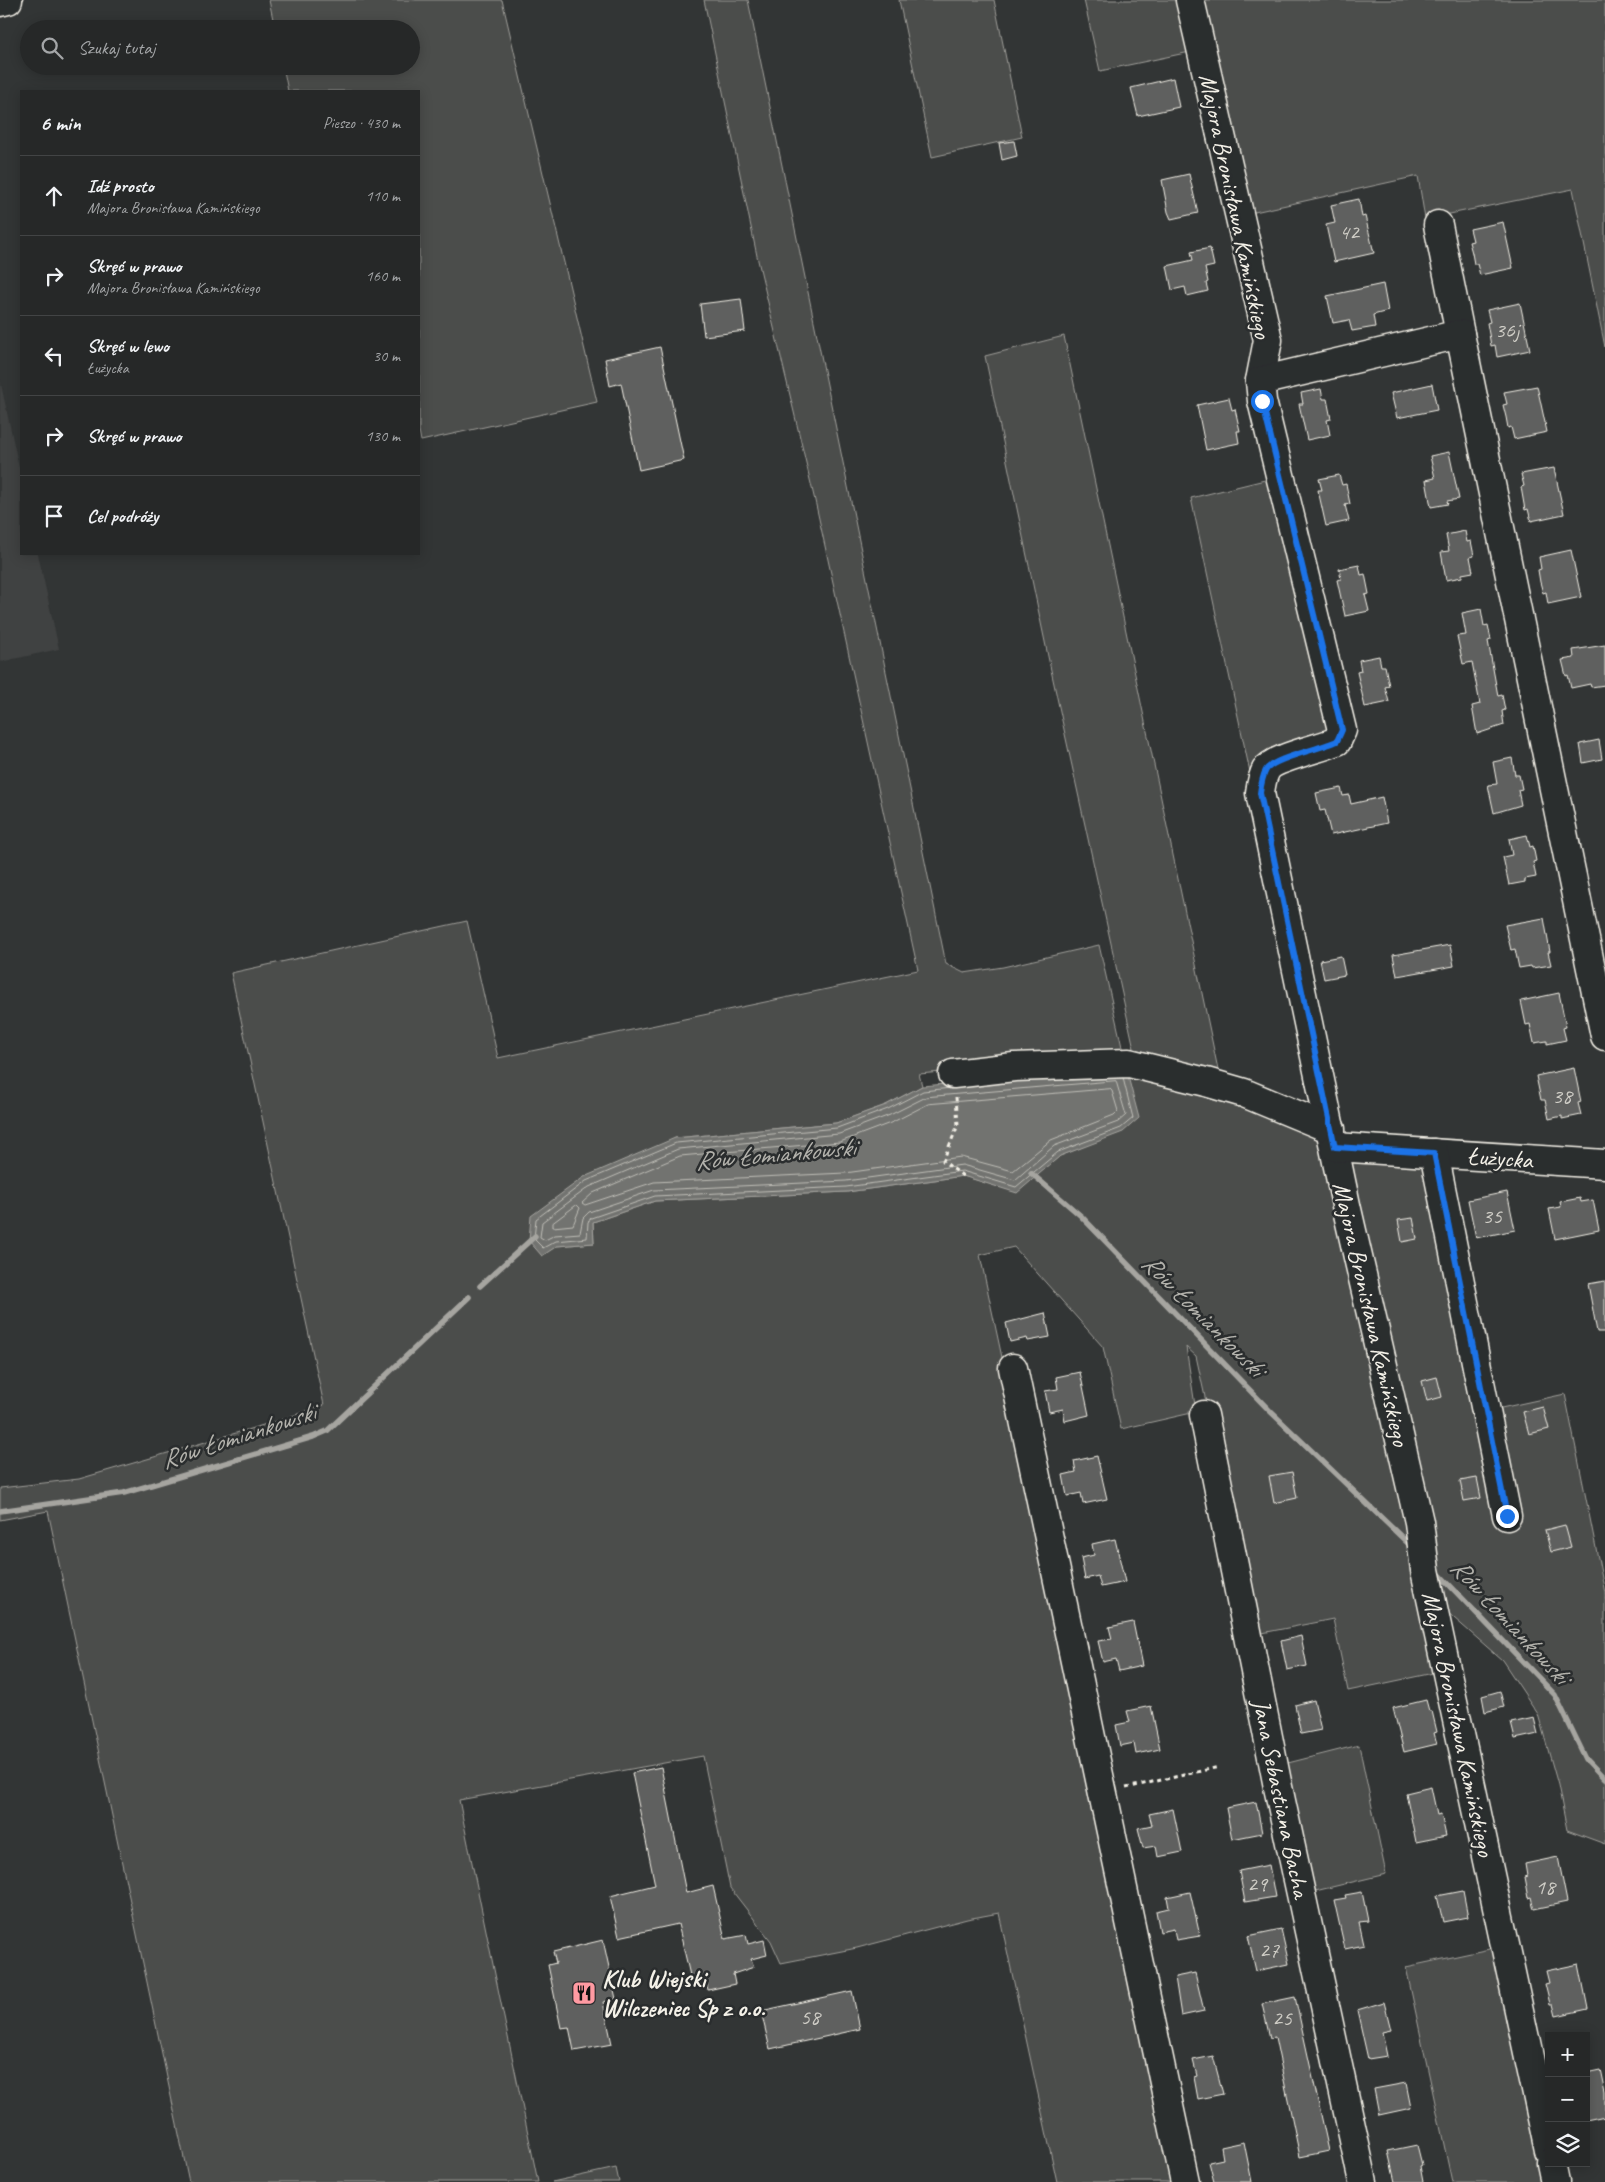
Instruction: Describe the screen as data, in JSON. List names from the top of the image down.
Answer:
{
  "streets": {
    "street": ["Majora Bronisława Kamińskiego", "Łużycka", "Jana Sebastiana Bacha"]
  },
  "crossings": [
    ["Majora Bronisława Kamińskiego", "Łużycka"]
  ],
  "water": ["Rów Łomiankowski"],
  "places": {
    "restaurant": ["Klub Wiejski Wilczeniec Sp z o.o."]
  },
  "house_numbers": [
    "42",
    "36j",
    "38",
    "35",
    "29",
    "18",
    "27",
    "58",
    "25"
  ],
  "page": {
    "search": "Szukaj tutaj",
    "heading": ["6 min", "Pieszo · 430 m"],
    "list": [
      ["Idź prosto", "Majora Bronisława Kamińskiego", "110 m"],
      ["Skręć w prawo", "Majora Bronisława Kamińskiego", "160 m"],
      ["Skręć w lewo", "Łużycka", "30 m"],
      ["Skręć w prawo", "130 m"],
      "Cel podróży"
    ],
    "map_buttons": ["+", "−"]
  }
}
